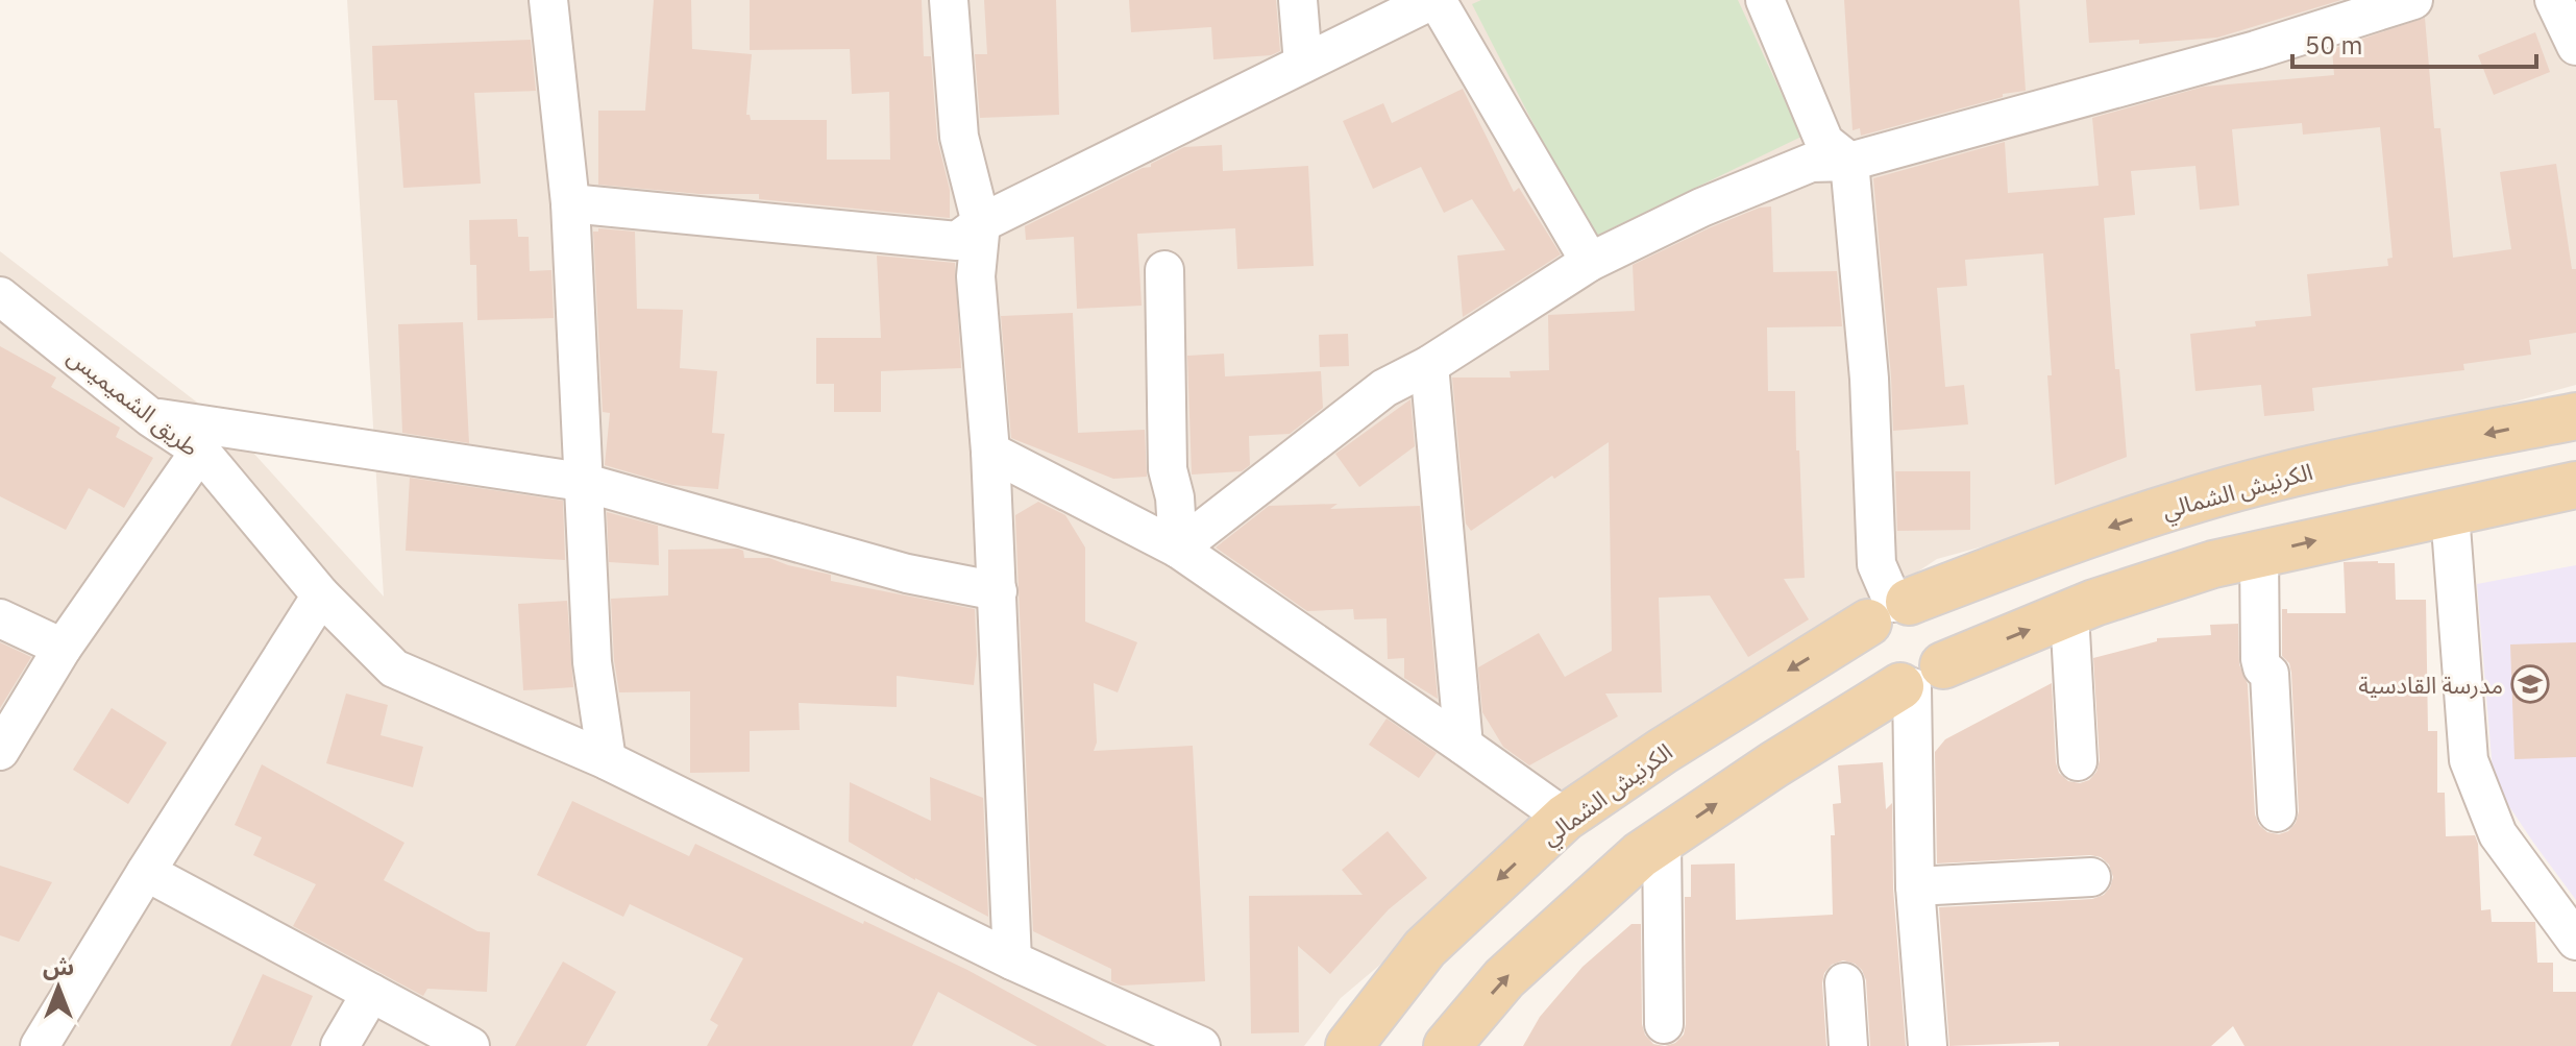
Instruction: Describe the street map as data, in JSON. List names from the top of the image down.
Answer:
{
  "streets": {
    "main road": ["الكرنيش الشمالي"],
    "street": ["طريق الشميميس"]
  },
  "places": {
    "school or university": ["مدرسة القادسية"]
  },
  "scale_bar": "50 m",
  "north": "top"
}
